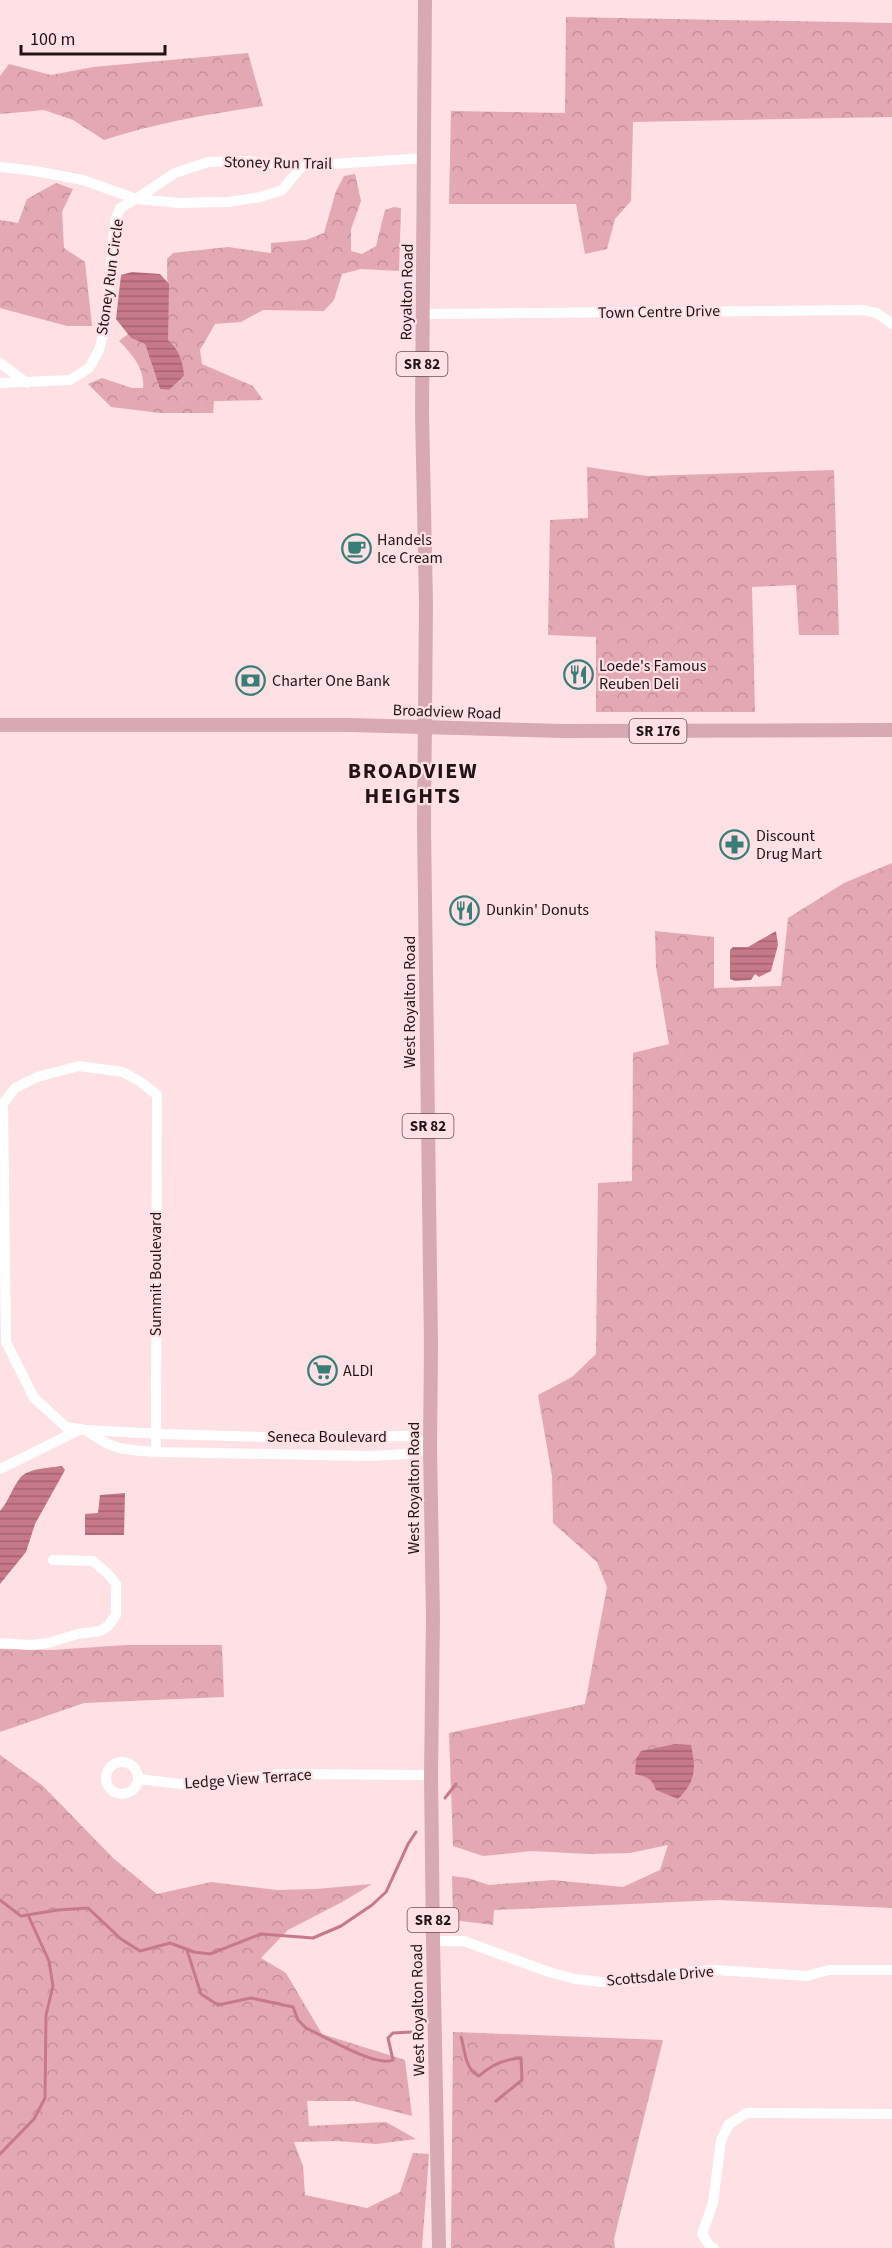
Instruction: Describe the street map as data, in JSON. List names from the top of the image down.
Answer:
{
  "streets": {
    "main road": [
      "Royalton Road",
      "SR 82",
      "Broadview Road",
      "SR 176",
      "West Royalton Road"
    ],
    "street": [
      "Stoney Run Trail",
      "Stoney Run Circle",
      "Town Centre Drive",
      "Summit Boulevard",
      "Seneca Boulevard",
      "Ledge View Terrace",
      "Scottsdale Drive"
    ]
  },
  "crossings": [
    ["Stoney Run Trail", "Stoney Run Circle"],
    ["Stoney Run Trail", "Royalton Road"],
    ["Royalton Road", "Town Centre Drive"],
    ["Royalton Road", "Broadview Road"],
    ["Royalton Road", "West Royalton Road"],
    ["Broadview Road", "West Royalton Road"],
    ["West Royalton Road", "Seneca Boulevard"],
    ["West Royalton Road", "Ledge View Terrace"],
    ["West Royalton Road", "Scottsdale Drive"],
    ["Summit Boulevard", "Seneca Boulevard"]
  ],
  "districts": ["BROADVIEW HEIGHTS"],
  "places": {
    "cafe": ["Handels Ice Cream"],
    "restaurant": ["Loede's Famous Reuben Deli", "Dunkin' Donuts"],
    "bank": ["Charter One Bank"],
    "pharmacy": ["Discount Drug Mart"],
    "supermarket": ["ALDI"]
  },
  "scale_bar": "100 m"
}
